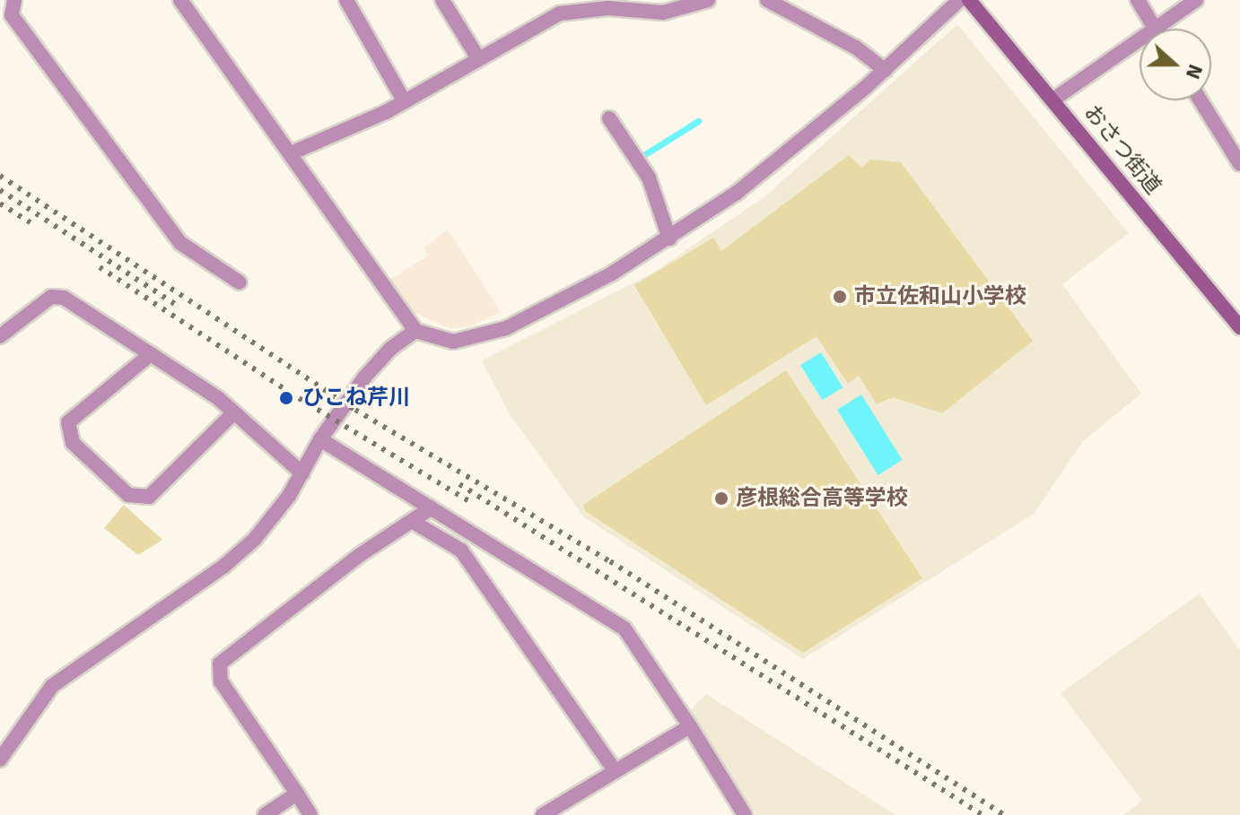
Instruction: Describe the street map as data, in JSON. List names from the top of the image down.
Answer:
{
  "streets": {
    "street": ["おさつ街道"]
  },
  "places": ["市立佐和山小学校", "ひこね芹川", "彦根総合高等学校"],
  "north": "right"
}
